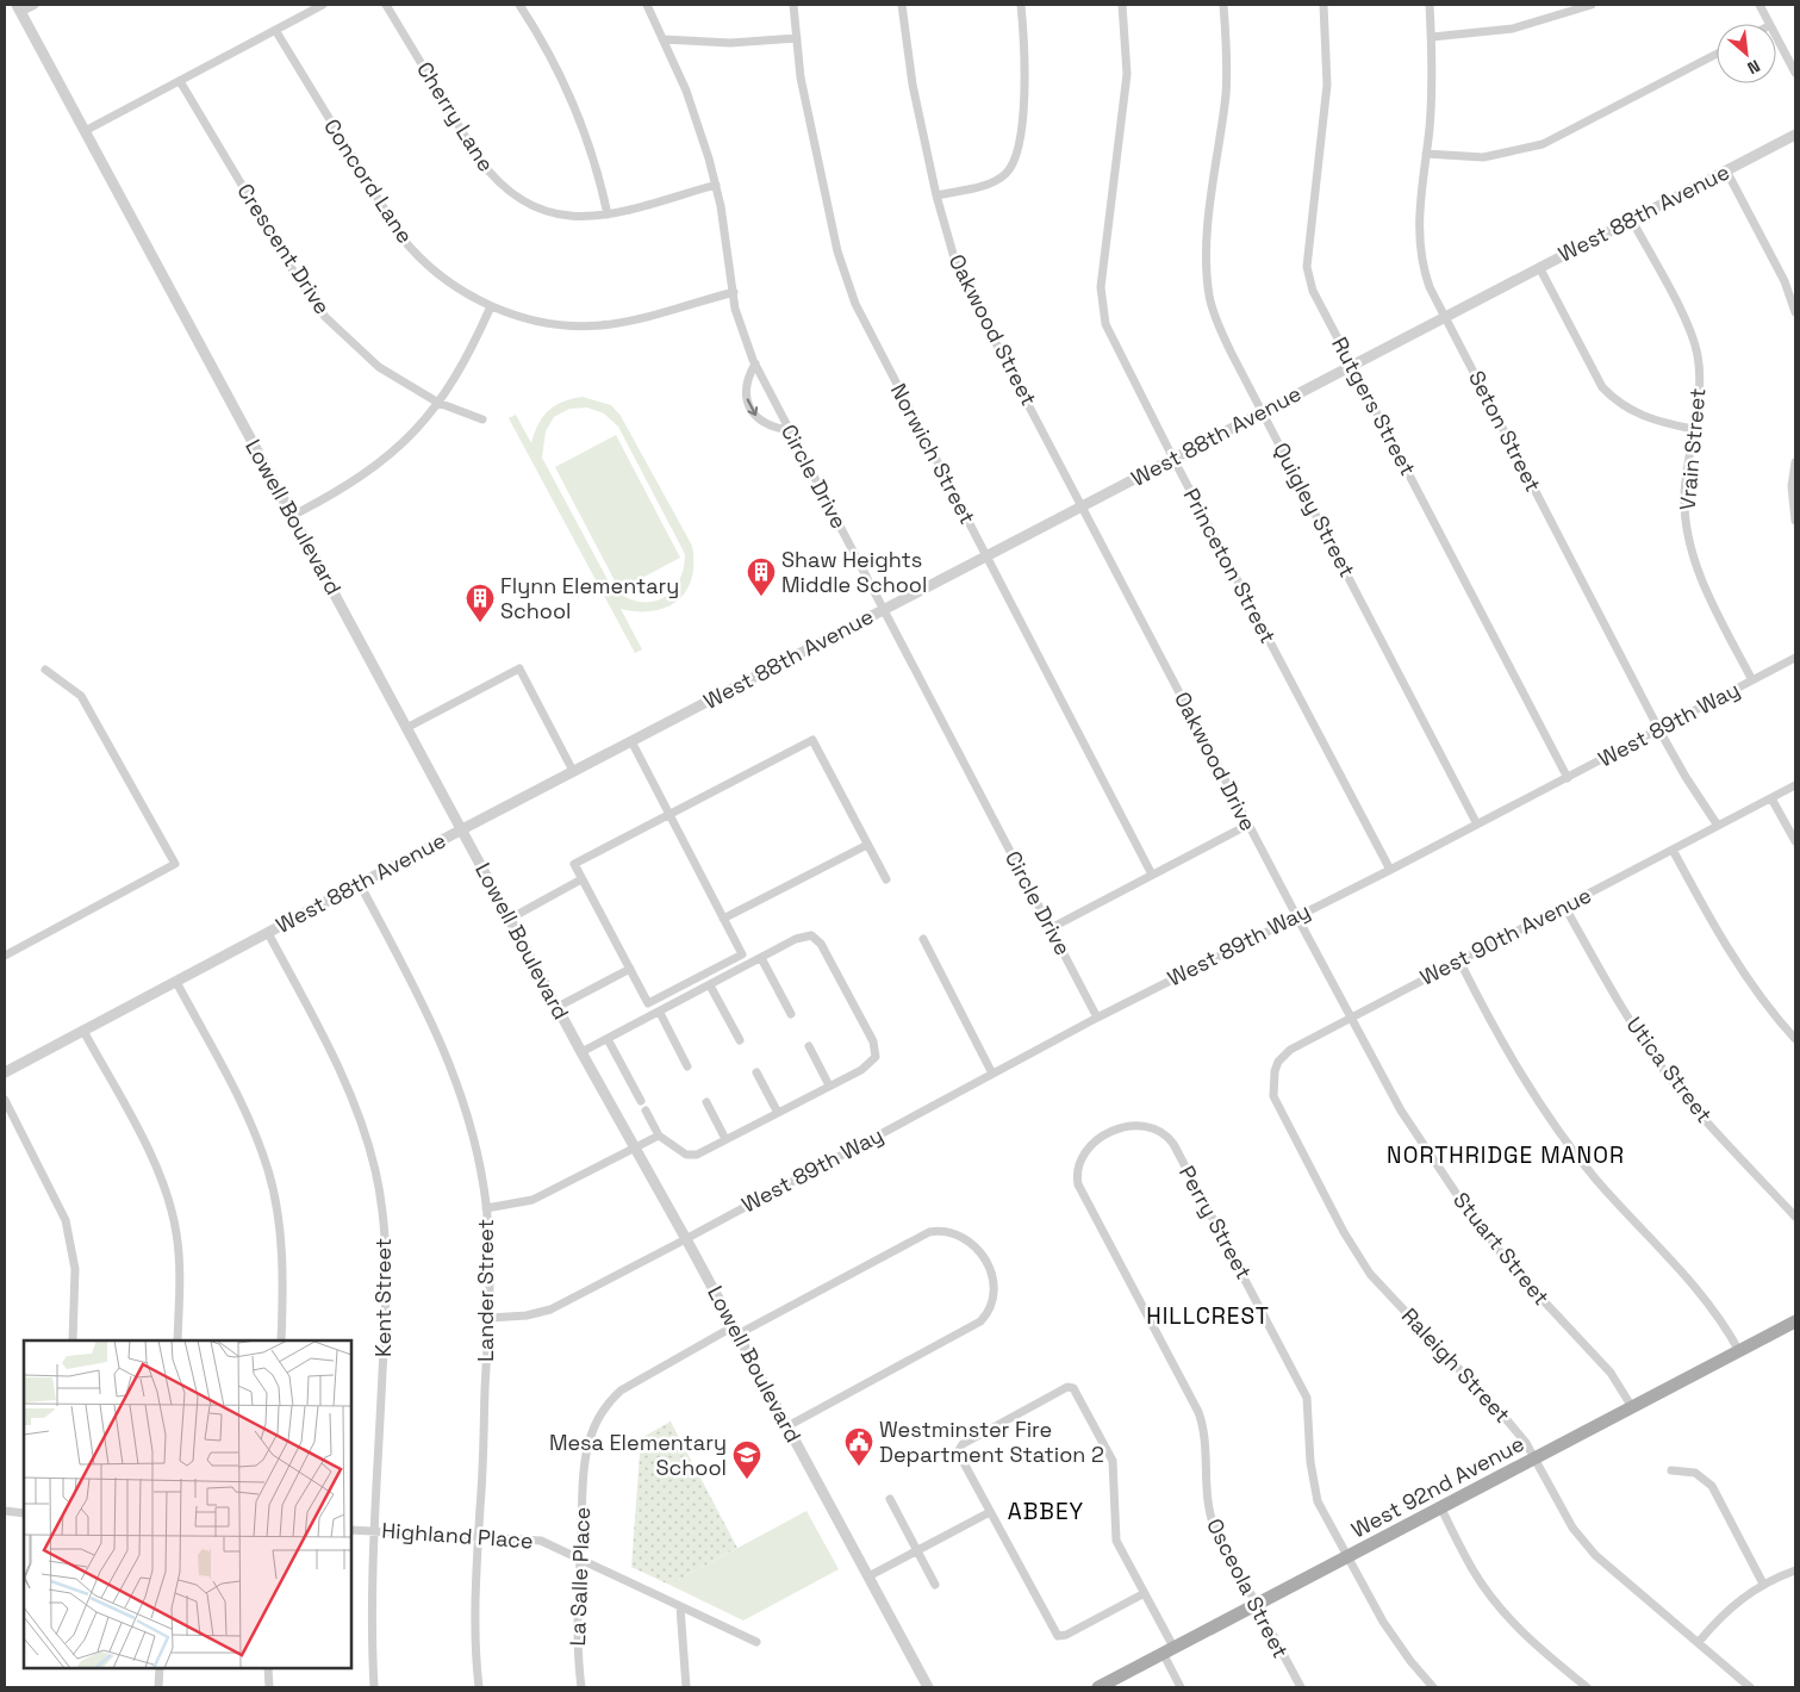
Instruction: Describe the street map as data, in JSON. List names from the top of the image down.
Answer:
{
  "streets": {
    "main road": ["West 92nd Avenue"],
    "street": [
      "Cherry Lane",
      "Concord Lane",
      "West 88th Avenue",
      "Crescent Drive",
      "Oakwood Street",
      "Rutgers Street",
      "Seton Street",
      "Vrain Street",
      "Norwich Street",
      "Circle Drive",
      "Quigley Street",
      "Lowell Boulevard",
      "Princeton Street",
      "West 89th Way",
      "Oakwood Drive",
      "West 90th Avenue",
      "Utica Street",
      "Perry Street",
      "Stuart Street",
      "Lander Street",
      "Kent Street",
      "Raleigh Street",
      "Highland Place",
      "La Salle Place",
      "Osceola Street"
    ]
  },
  "crossings": [
    ["Cherry Lane", "Circle Drive"],
    ["Concord Lane", "Circle Drive"],
    ["West 88th Avenue", "Oakwood Street"],
    ["West 88th Avenue", "Rutgers Street"],
    ["West 88th Avenue", "Seton Street"],
    ["West 88th Avenue", "Vrain Street"],
    ["West 88th Avenue", "Norwich Street"],
    ["West 88th Avenue", "Circle Drive"],
    ["West 88th Avenue", "Quigley Street"],
    ["West 88th Avenue", "Lowell Boulevard"],
    ["West 88th Avenue", "Princeton Street"],
    ["West 88th Avenue", "Oakwood Drive"],
    ["West 88th Avenue", "Lander Street"],
    ["West 88th Avenue", "Kent Street"],
    ["Oakwood Street", "Oakwood Drive"],
    ["Rutgers Street", "West 89th Way"],
    ["Seton Street", "West 89th Way"],
    ["Seton Street", "West 90th Avenue"],
    ["Vrain Street", "West 89th Way"],
    ["Circle Drive", "West 89th Way"],
    ["Quigley Street", "West 89th Way"],
    ["Lowell Boulevard", "West 89th Way"],
    ["Lowell Boulevard", "La Salle Place"],
    ["Princeton Street", "West 89th Way"],
    ["West 89th Way", "Oakwood Drive"],
    ["West 89th Way", "Lander Street"],
    ["Oakwood Drive", "West 90th Avenue"],
    ["Oakwood Drive", "Stuart Street"],
    ["West 90th Avenue", "Utica Street"],
    ["West 90th Avenue", "Stuart Street"],
    ["West 90th Avenue", "Raleigh Street"],
    ["Perry Street", "West 92nd Avenue"],
    ["Perry Street", "Osceola Street"],
    ["Stuart Street", "West 92nd Avenue"],
    ["Lander Street", "Highland Place"],
    ["Kent Street", "Highland Place"],
    ["Raleigh Street", "West 92nd Avenue"],
    ["West 92nd Avenue", "Osceola Street"],
    ["Highland Place", "La Salle Place"]
  ],
  "districts": ["NORTHRIDGE MANOR", "HILLCREST", "ABBEY"],
  "places": {
    "building": ["Shaw Heights Middle School", "Flynn Elementary School"],
    "public building": ["Westminster Fire Department Station 2"],
    "school or university": ["Mesa Elementary School"]
  },
  "north": "bottom right"
}
